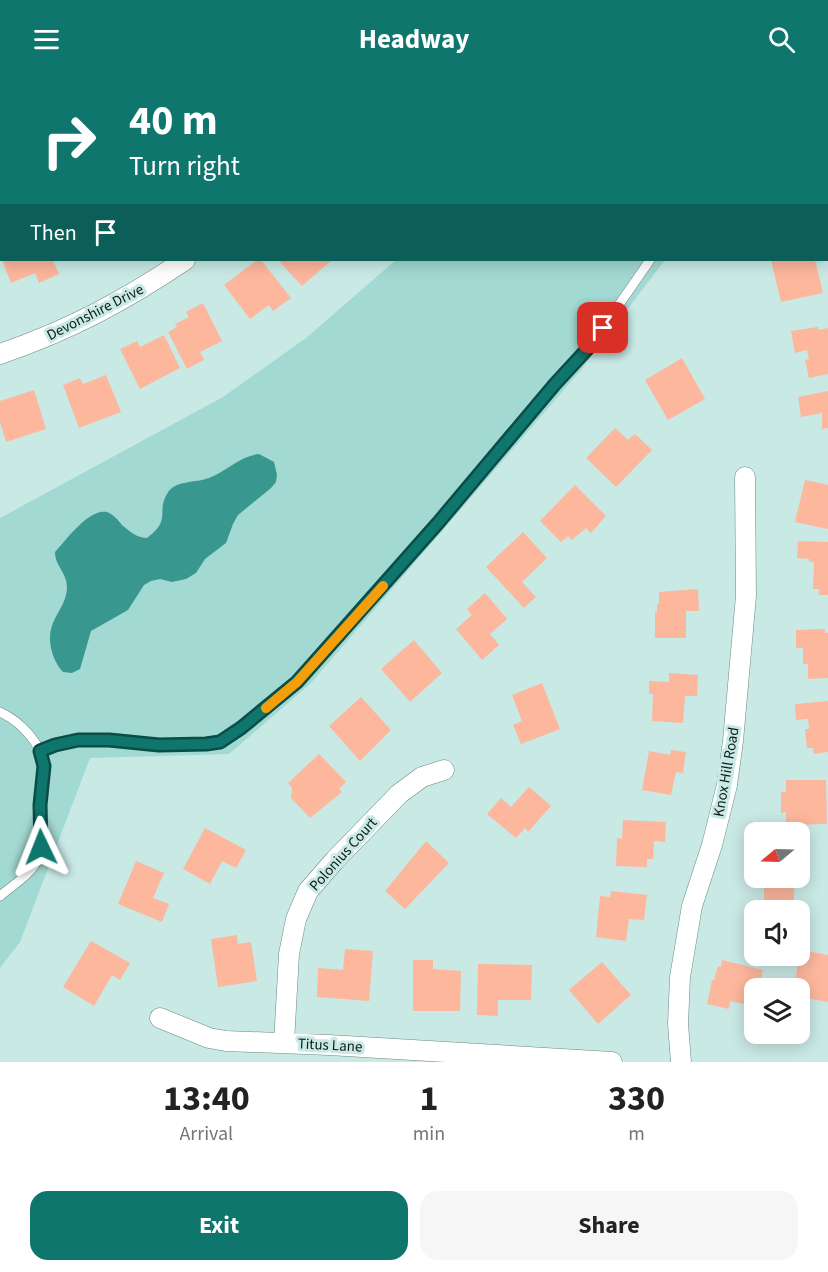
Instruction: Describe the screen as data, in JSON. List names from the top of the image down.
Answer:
{
  "streets": {
    "street": [
      "Devonshire Drive",
      "Knox Hill Road",
      "Polonius Court",
      "Titus Lane"
    ]
  },
  "crossings": [
    ["Polonius Court", "Titus Lane"]
  ],
  "north": "left",
  "page": {
    "header": "Headway",
    "turn": ["40 m", "Turn right"],
    "then": "Then",
    "eta": [
      "13:40",
      "Arrival",
      "1",
      "min",
      "330",
      "m"
    ],
    "buttons": ["Exit", "Share"]
  }
}
